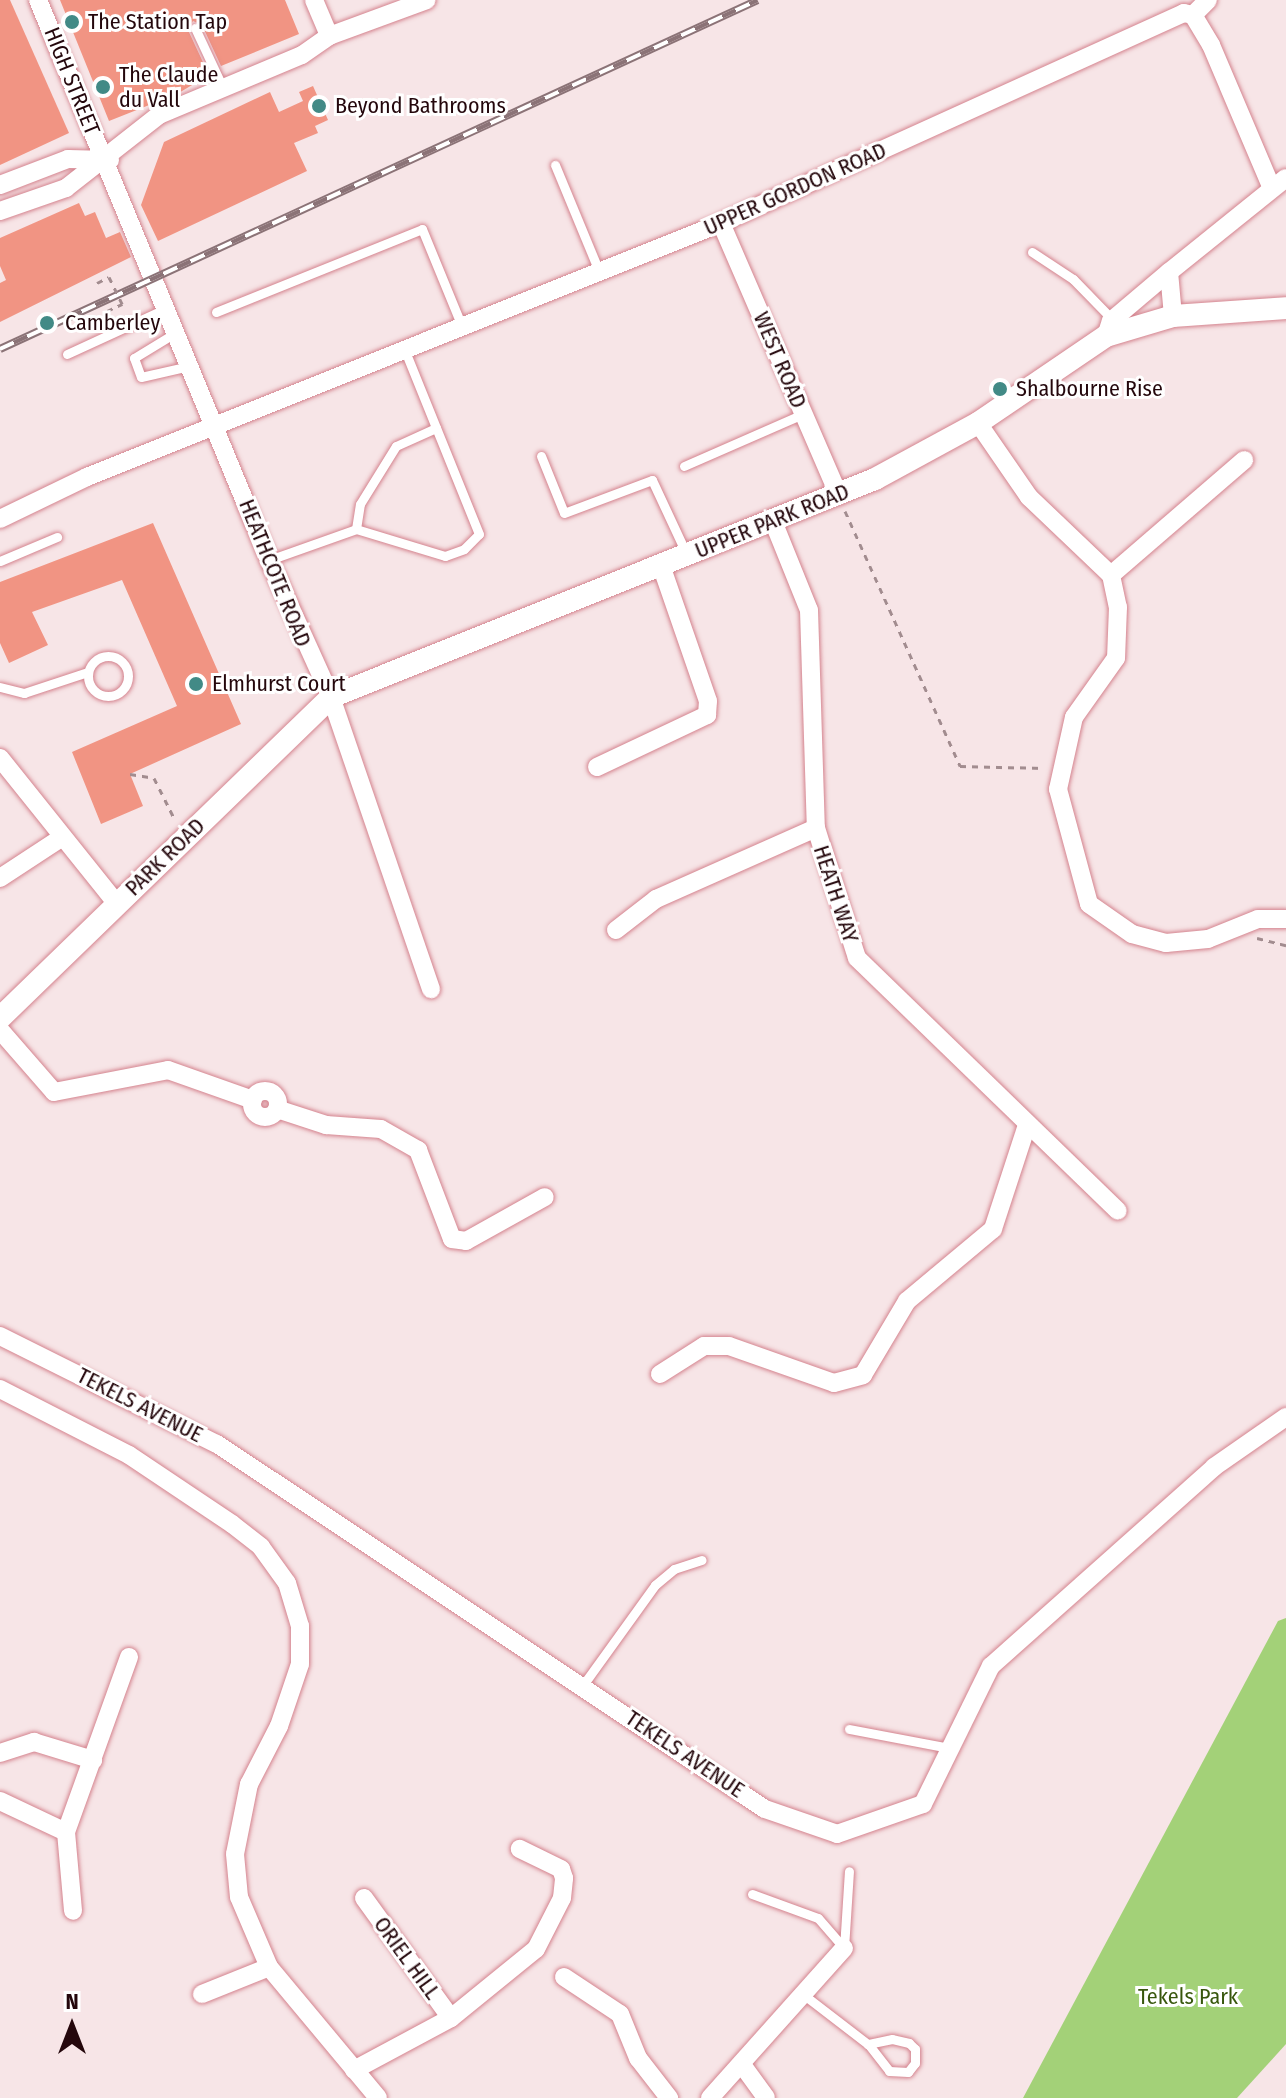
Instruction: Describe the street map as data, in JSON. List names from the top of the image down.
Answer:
{
  "streets": {
    "street": [
      "HIGH STREET",
      "UPPER GORDON ROAD",
      "WEST ROAD",
      "UPPER PARK ROAD",
      "HEATHCOTE ROAD",
      "PARK ROAD",
      "HEATH WAY",
      "TEKELS AVENUE",
      "ORIEL HILL"
    ]
  },
  "crossings": [
    ["HIGH STREET", "HEATHCOTE ROAD"],
    ["UPPER GORDON ROAD", "WEST ROAD"],
    ["UPPER GORDON ROAD", "HEATHCOTE ROAD"],
    ["WEST ROAD", "UPPER PARK ROAD"],
    ["UPPER PARK ROAD", "HEATHCOTE ROAD"],
    ["UPPER PARK ROAD", "PARK ROAD"],
    ["UPPER PARK ROAD", "HEATH WAY"],
    ["HEATHCOTE ROAD", "PARK ROAD"]
  ],
  "parks": ["Tekels Park"],
  "places": [
    "The Station Tap",
    "The Claude du Vall",
    "Beyond Bathrooms",
    "Camberley",
    "Shalbourne Rise",
    "Elmhurst Court"
  ],
  "north": "top"
}
